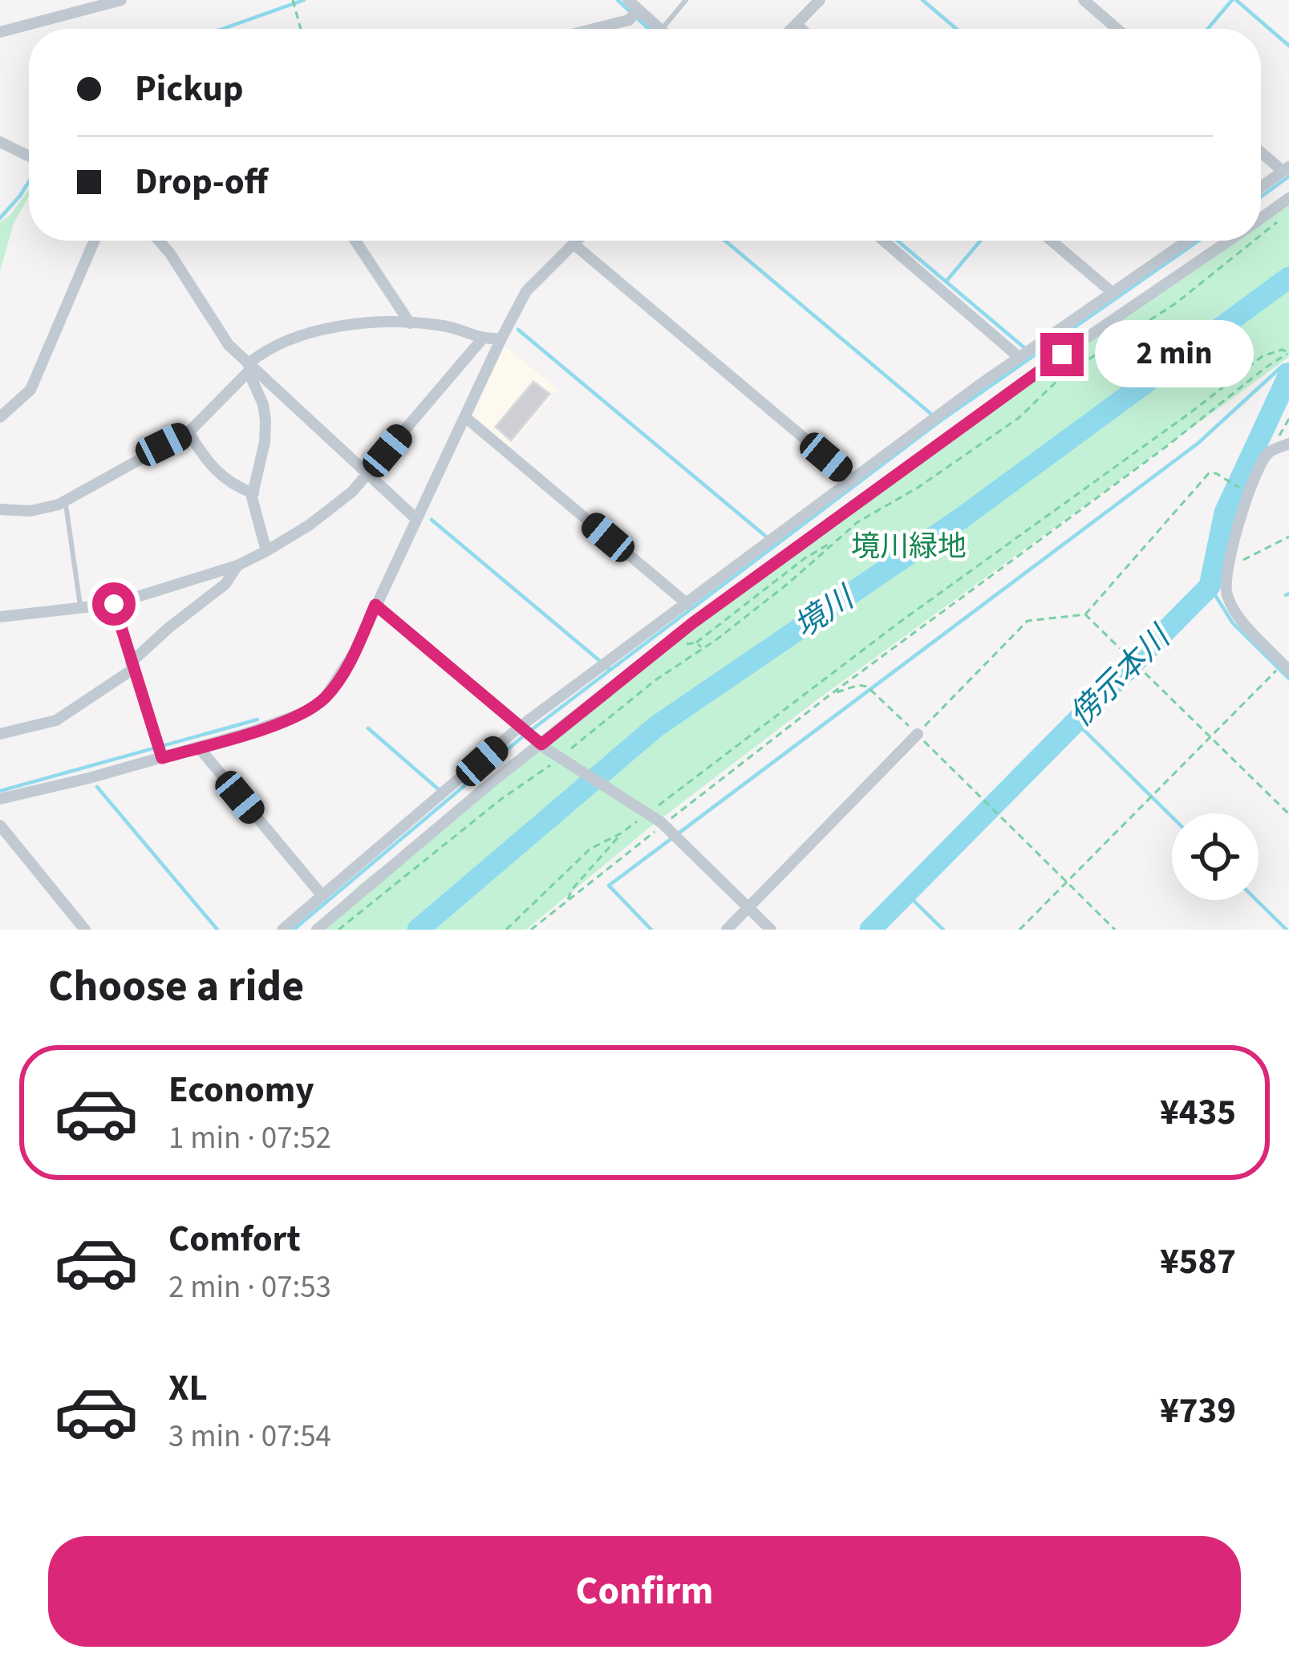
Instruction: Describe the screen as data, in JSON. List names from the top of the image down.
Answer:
{
  "water": ["境川", "傍示本川"],
  "parks": ["境川緑地"],
  "page": {
    "banner": ["Pickup", "Drop-off"],
    "bubble": "2 min",
    "heading": "Choose a ride",
    "list": [
      {
        "name": "Economy",
        "note": "1 min · 07:52",
        "value": "¥435"
      },
      {
        "name": "Comfort",
        "note": "2 min · 07:53",
        "value": "¥587"
      },
      {
        "name": "XL",
        "note": "3 min · 07:54",
        "value": "¥739"
      }
    ],
    "buttons": "Confirm"
  }
}
